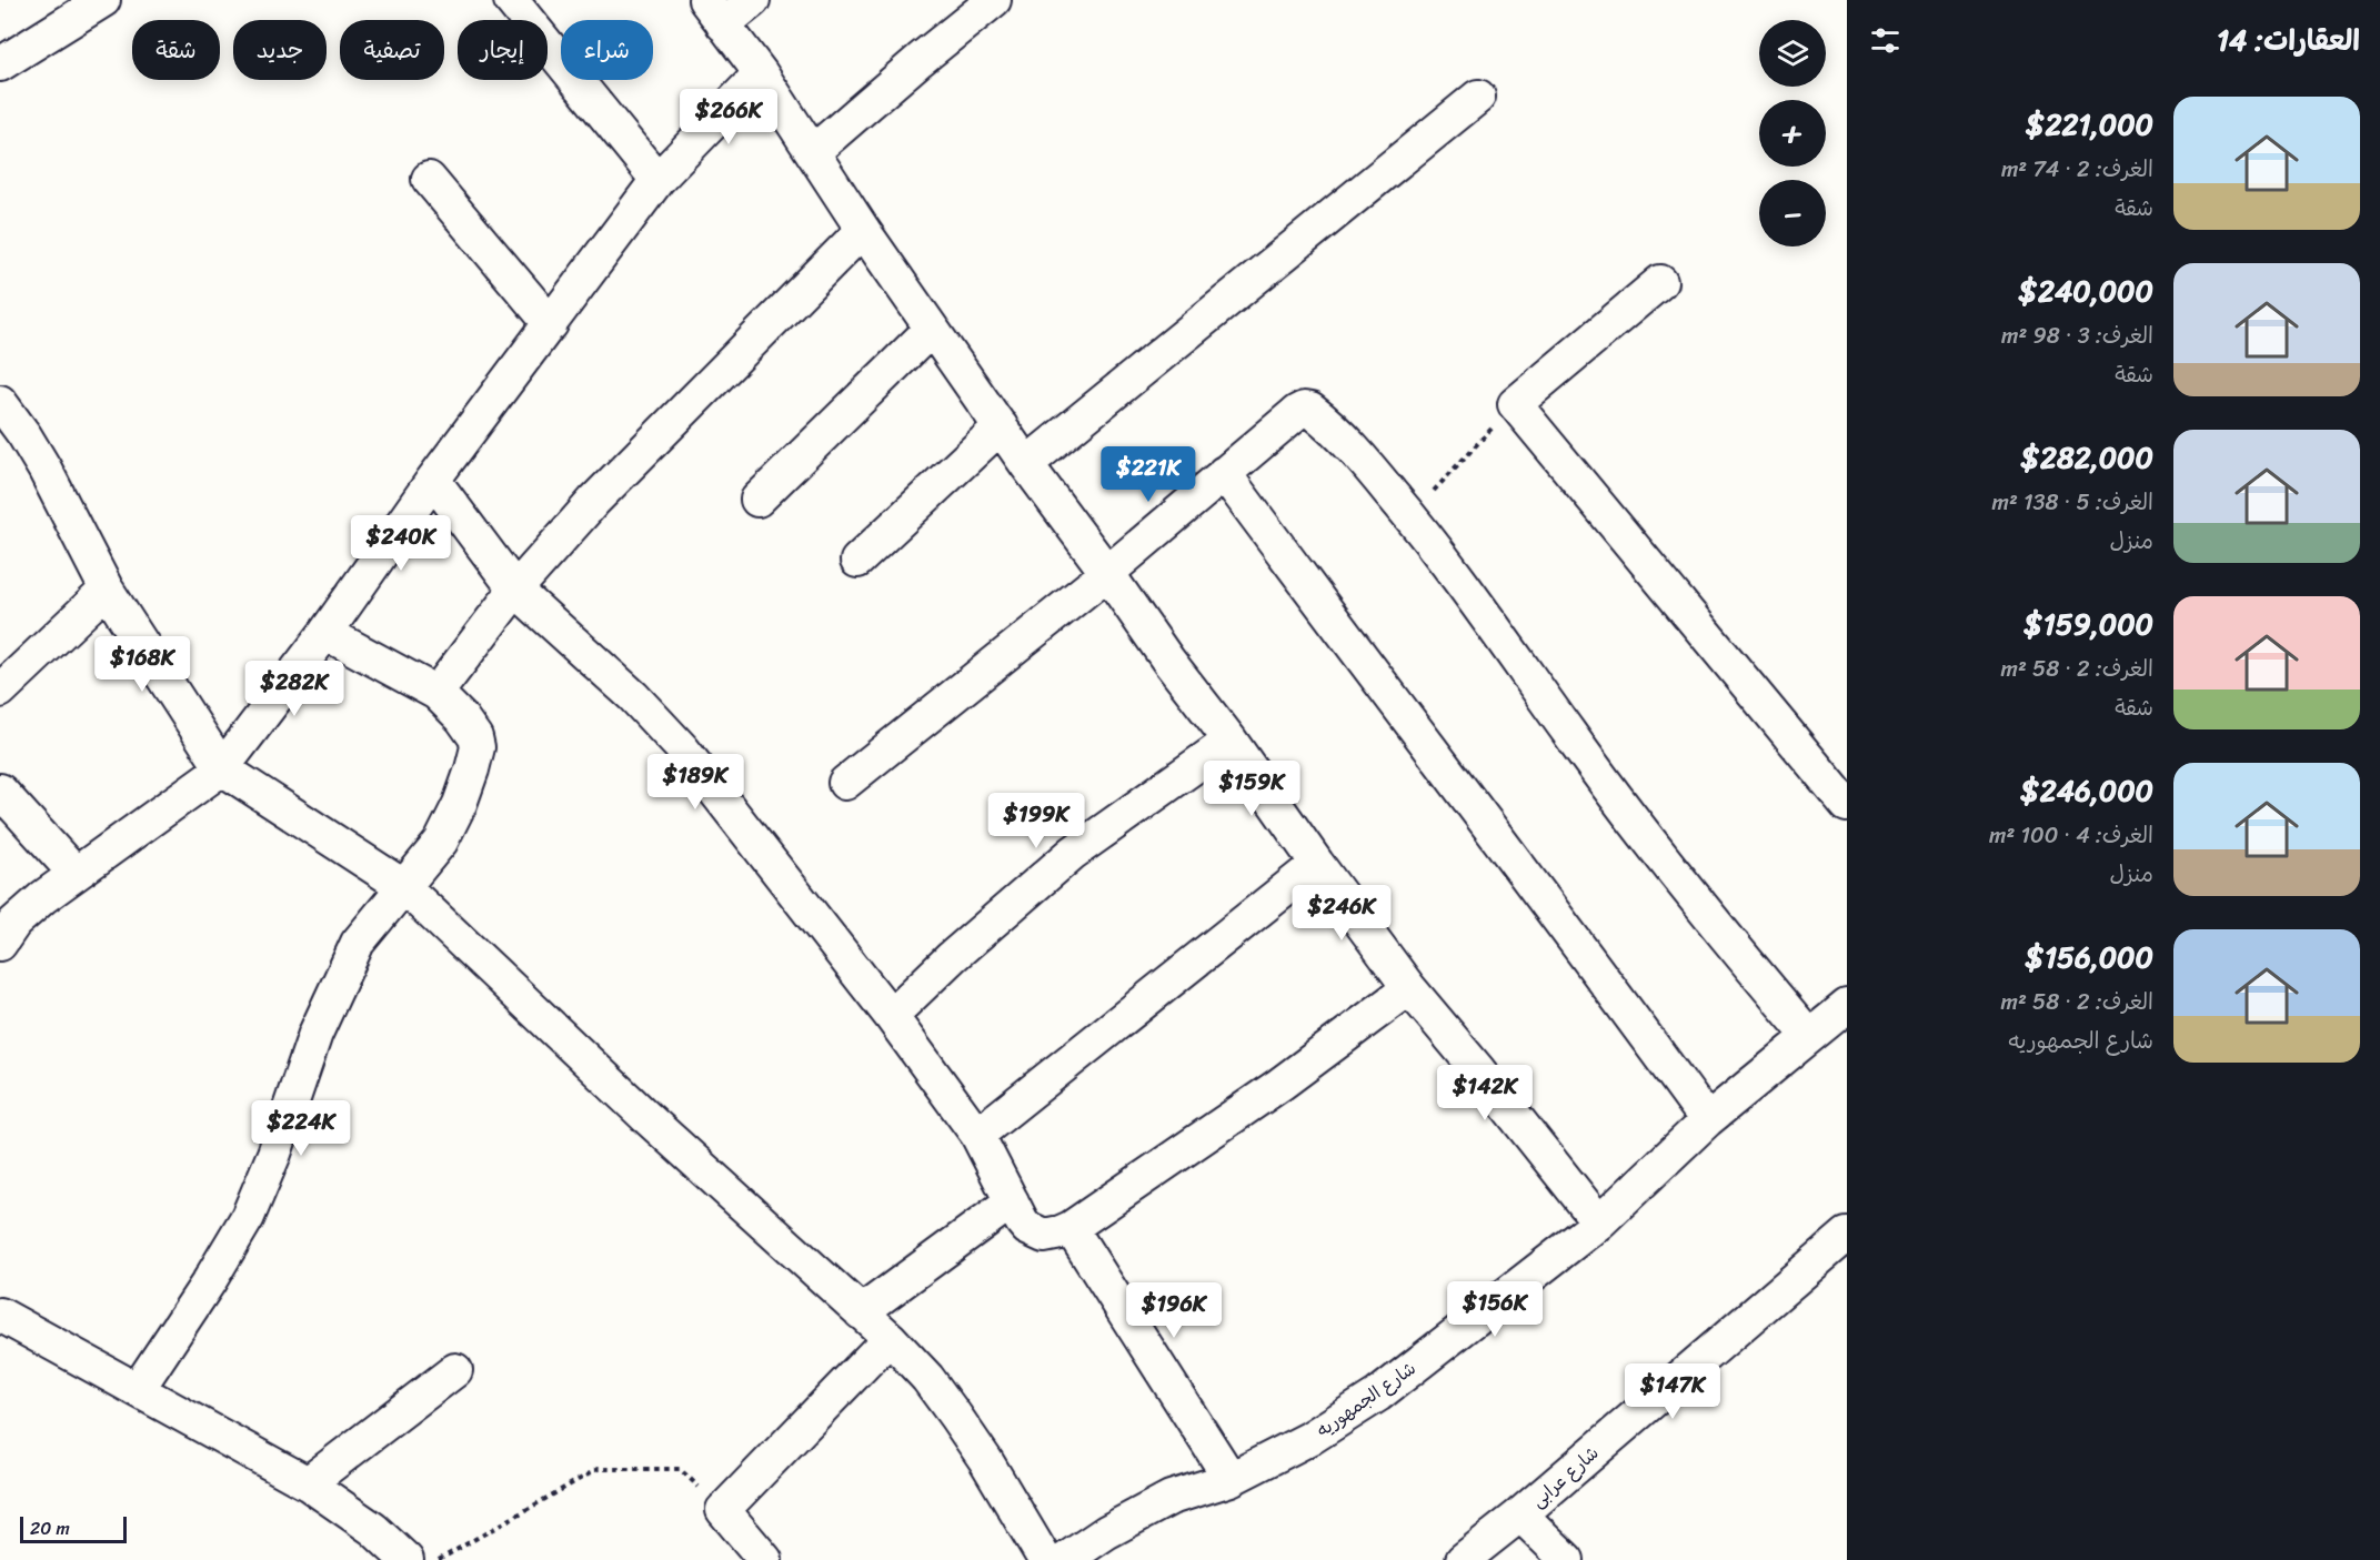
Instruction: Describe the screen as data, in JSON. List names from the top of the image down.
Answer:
{
  "streets": {
    "street": ["شارع الجمهوريه", "شارع عرابى"]
  },
  "scale_bar": "20 m",
  "page": {
    "heading": "العقارات: 14",
    "map_buttons": ["+", "−"],
    "chip": [
      "شراء",
      "إيجار",
      "تصفية",
      "جديد",
      "شقة"
    ],
    "list": [
      {
        "name": "$221,000",
        "note": "الغرف: 2 · 74 m² · شقة"
      },
      {
        "name": "$240,000",
        "note": "الغرف: 3 · 98 m² · شقة"
      },
      {
        "name": "$282,000",
        "note": "الغرف: 5 · 138 m² · منزل"
      },
      {
        "name": "$159,000",
        "note": "الغرف: 2 · 58 m² · شقة"
      },
      {
        "name": "$246,000",
        "note": "الغرف: 4 · 100 m² · منزل"
      },
      {
        "name": "$156,000",
        "note": "الغرف: 2 · 58 m² · شارع الجمهوريه"
      }
    ],
    "price": [
      "$266K",
      "$221K",
      "$240K",
      "$168K",
      "$282K",
      "$189K",
      "$159K",
      "$199K",
      "$246K",
      "$142K",
      "$224K",
      "$156K",
      "$196K",
      "$147K"
    ],
    "scale": "20 m"
  }
}
